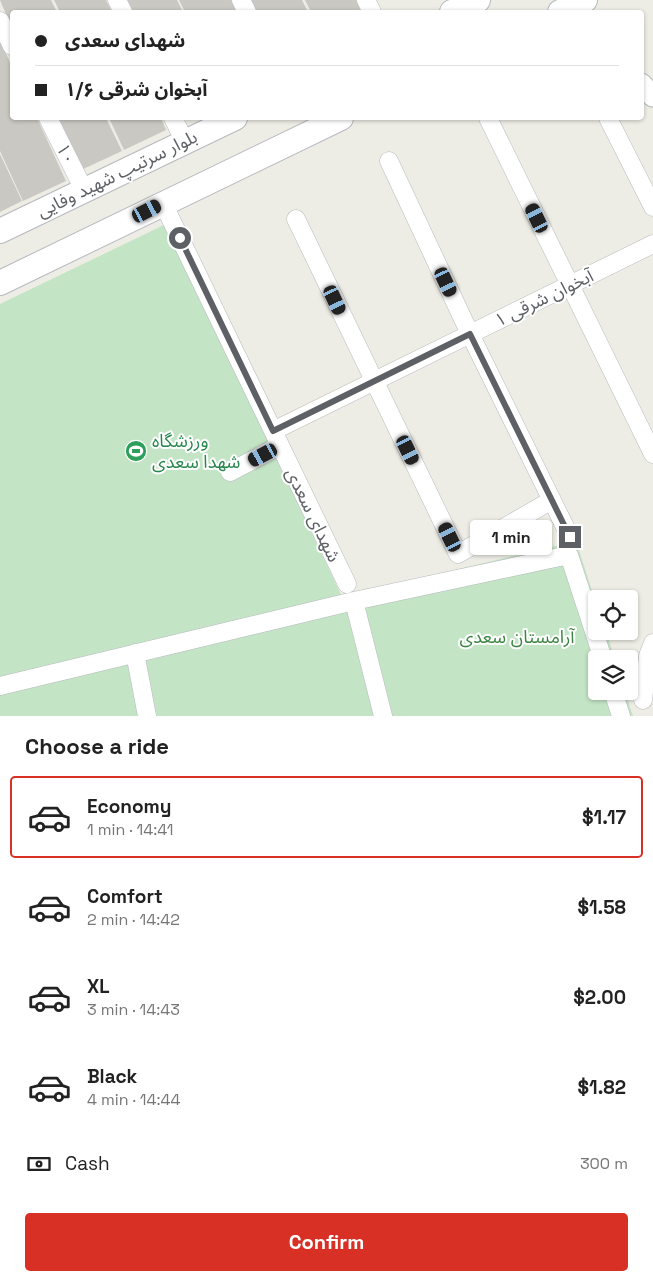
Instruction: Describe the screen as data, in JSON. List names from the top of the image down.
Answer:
{
  "streets": {
    "main road": ["بلوار سرتیپ شهید وفایی"],
    "street": ["۱۰", "آبخوان شرقی ۱", "شهدای سعدی"]
  },
  "crossings": [
    ["۱۰", "بلوار سرتیپ شهید وفایی"],
    ["آبخوان شرقی ۱", "شهدای سعدی"]
  ],
  "parks": ["آرامستان سعدی"],
  "places": {
    "sports": ["ورزشگاه شهدا سعدی"]
  },
  "page": {
    "banner": ["شهدای سعدی", "آبخوان شرقی ۱/۶"],
    "bubble": "1 min",
    "heading": "Choose a ride",
    "list": [
      {
        "name": "Economy",
        "note": "1 min · 14:41",
        "value": "$1.17"
      },
      {
        "name": "Comfort",
        "note": "2 min · 14:42",
        "value": "$1.58"
      },
      {
        "name": "XL",
        "note": "3 min · 14:43",
        "value": "$2.00"
      },
      {
        "name": "Black",
        "note": "4 min · 14:44",
        "value": "$1.82"
      }
    ],
    "pay": ["Cash", "300 m"],
    "buttons": "Confirm"
  }
}
